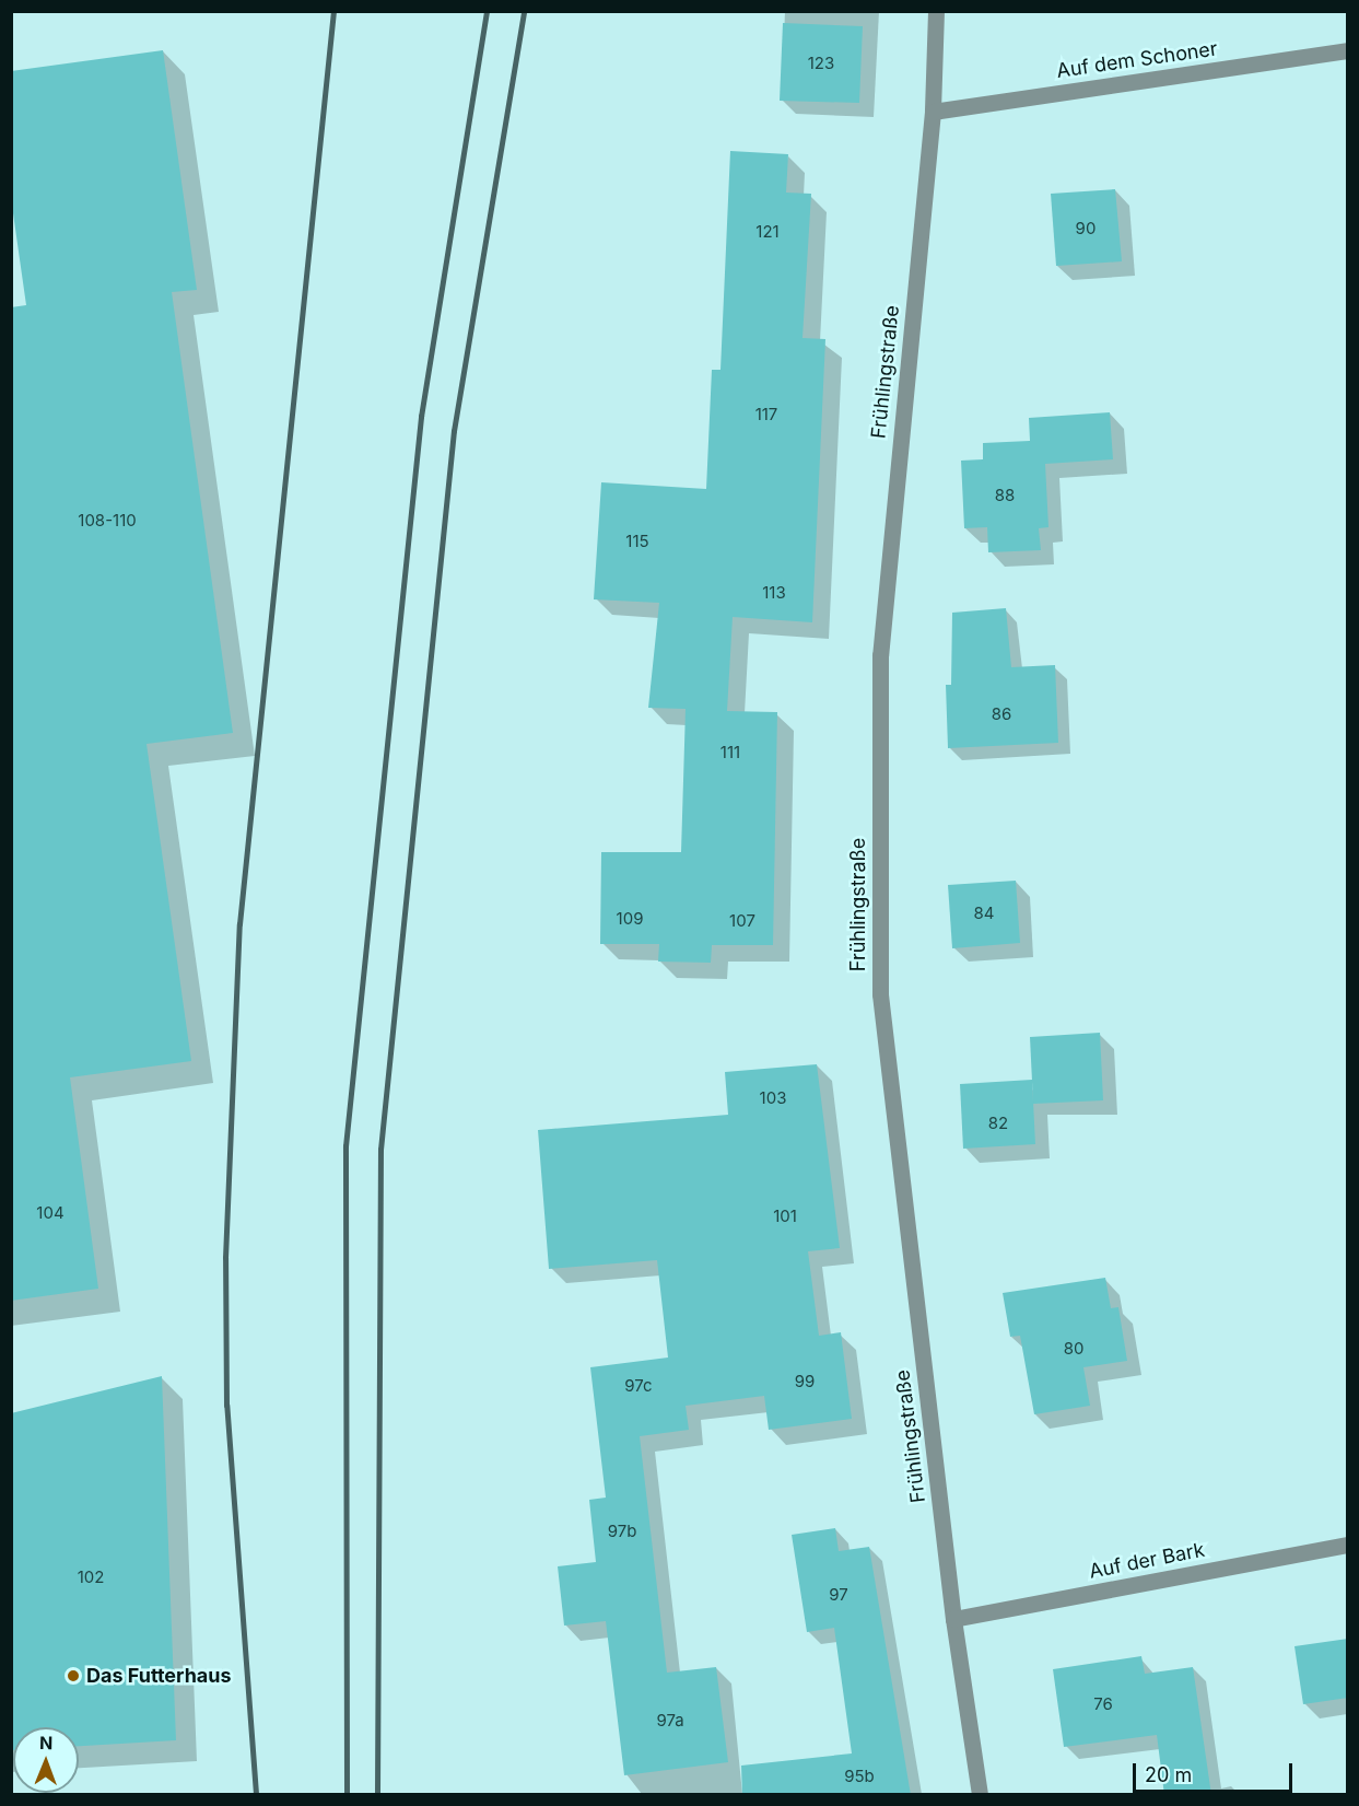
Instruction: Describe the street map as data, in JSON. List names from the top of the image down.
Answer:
{
  "streets": {
    "street": ["Auf dem Schoner", "Frühlingstraße", "Auf der Bark"]
  },
  "crossings": [
    ["Auf dem Schoner", "Frühlingstraße"],
    ["Frühlingstraße", "Auf der Bark"]
  ],
  "places": ["Das Futterhaus"],
  "house_numbers": [
    "123",
    "90",
    "121",
    "117",
    "88",
    "108-110",
    "115",
    "113",
    "86",
    "111",
    "84",
    "109",
    "107",
    "103",
    "82",
    "104",
    "101",
    "80",
    "99",
    "97c",
    "97b",
    "102",
    "97",
    "76",
    "97a",
    "95b"
  ],
  "scale_bar": "20 m",
  "north": "top"
}
